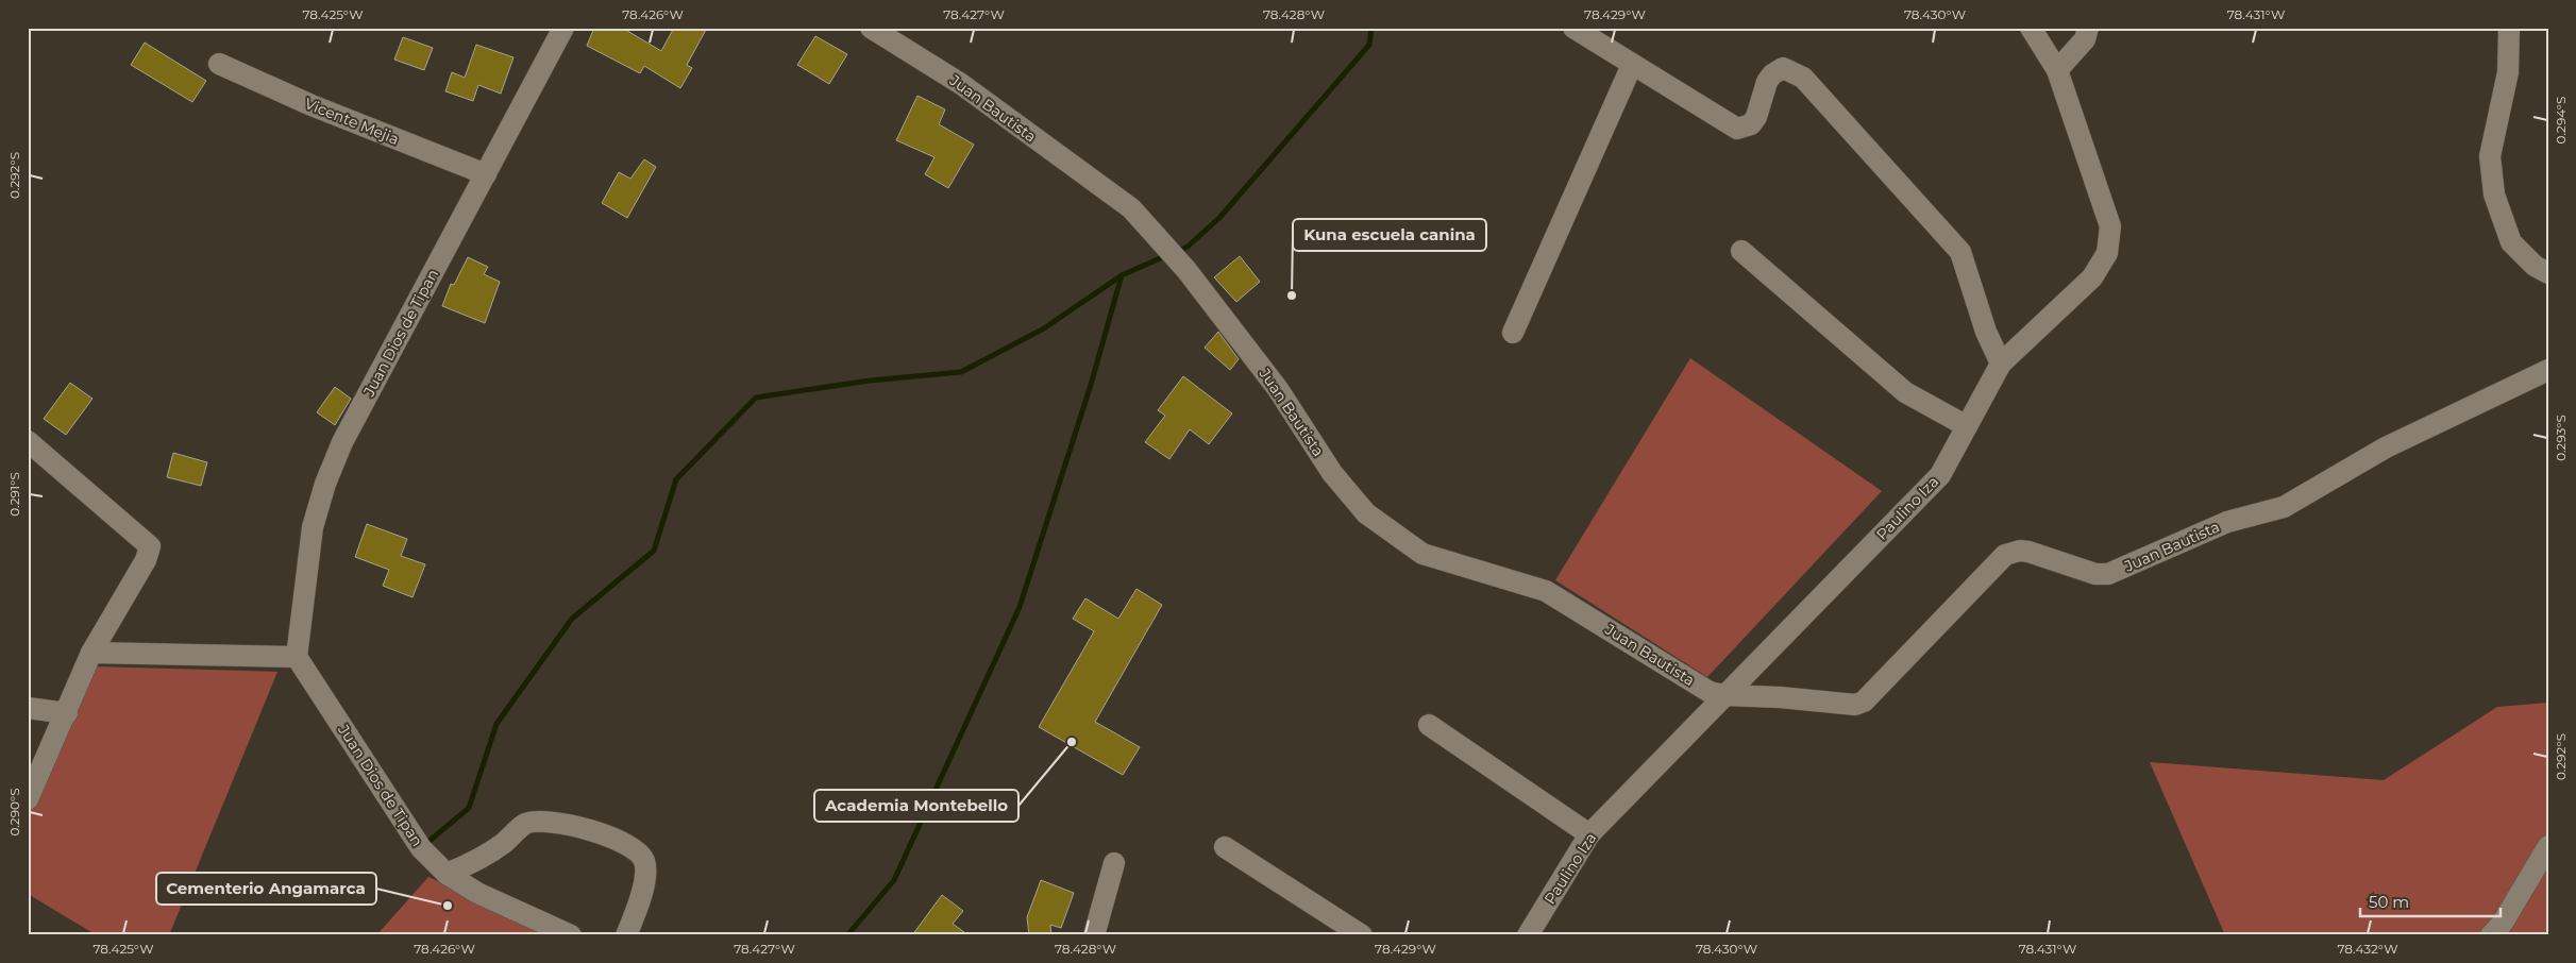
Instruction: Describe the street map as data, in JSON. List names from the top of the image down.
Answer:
{
  "streets": {
    "street": [
      "Juan Bautista",
      "Vicente Mejia",
      "Juan Dios de Tipan",
      "Paulino Iza"
    ]
  },
  "crossings": [
    ["Juan Bautista", "Paulino Iza"],
    ["Vicente Mejia", "Juan Dios de Tipan"]
  ],
  "places": ["Kuna escuela canina", "Academia Montebello", "Cementerio Angamarca"],
  "scale_bar": "50 m",
  "coordinates": [
    "78.425°W",
    "78.426°W",
    "78.427°W",
    "78.428°W",
    "78.429°W",
    "78.430°W",
    "78.431°W",
    "0.294°S",
    "0.292°S",
    "0.293°S",
    "0.291°S",
    "0.290°S",
    "78.432°W"
  ]
}
